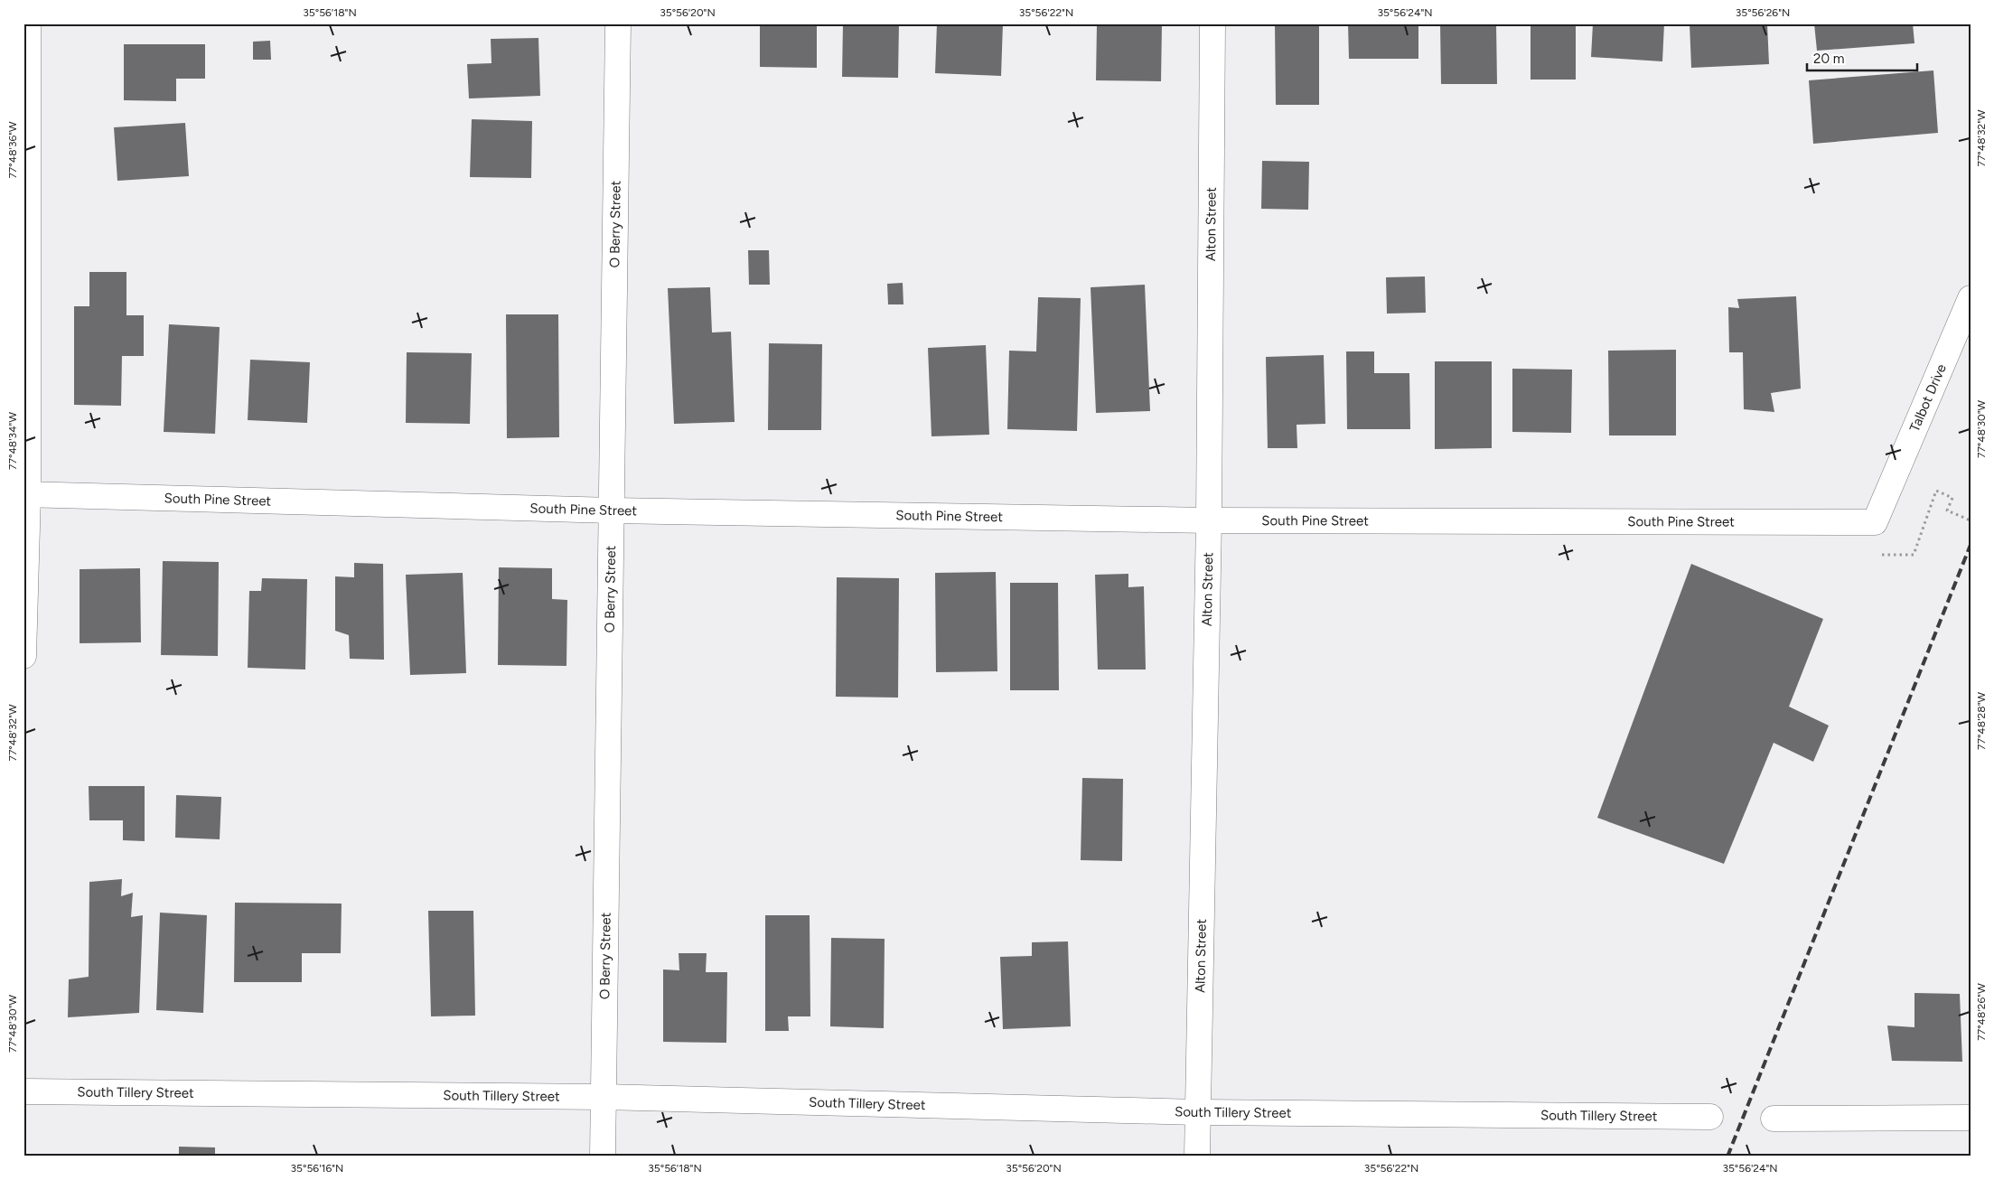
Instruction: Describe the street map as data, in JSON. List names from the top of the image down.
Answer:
{
  "streets": {
    "street": [
      "O Berry Street",
      "Alton Street",
      "Talbot Drive",
      "South Pine Street",
      "South Tillery Street"
    ]
  },
  "crossings": [
    ["O Berry Street", "South Pine Street"],
    ["O Berry Street", "South Tillery Street"],
    ["Alton Street", "South Pine Street"],
    ["Alton Street", "South Tillery Street"],
    ["Talbot Drive", "South Pine Street"]
  ],
  "scale_bar": "20 m",
  "coordinates": [
    "35°56'18\"N",
    "35°56'20\"N",
    "35°56'22\"N",
    "35°56'24\"N",
    "35°56'26\"N",
    "77°48'32\"W",
    "77°48'36\"W",
    "77°48'30\"W",
    "77°48'34\"W",
    "77°48'28\"W",
    "77°48'26\"W",
    "35°56'16\"N"
  ]
}
